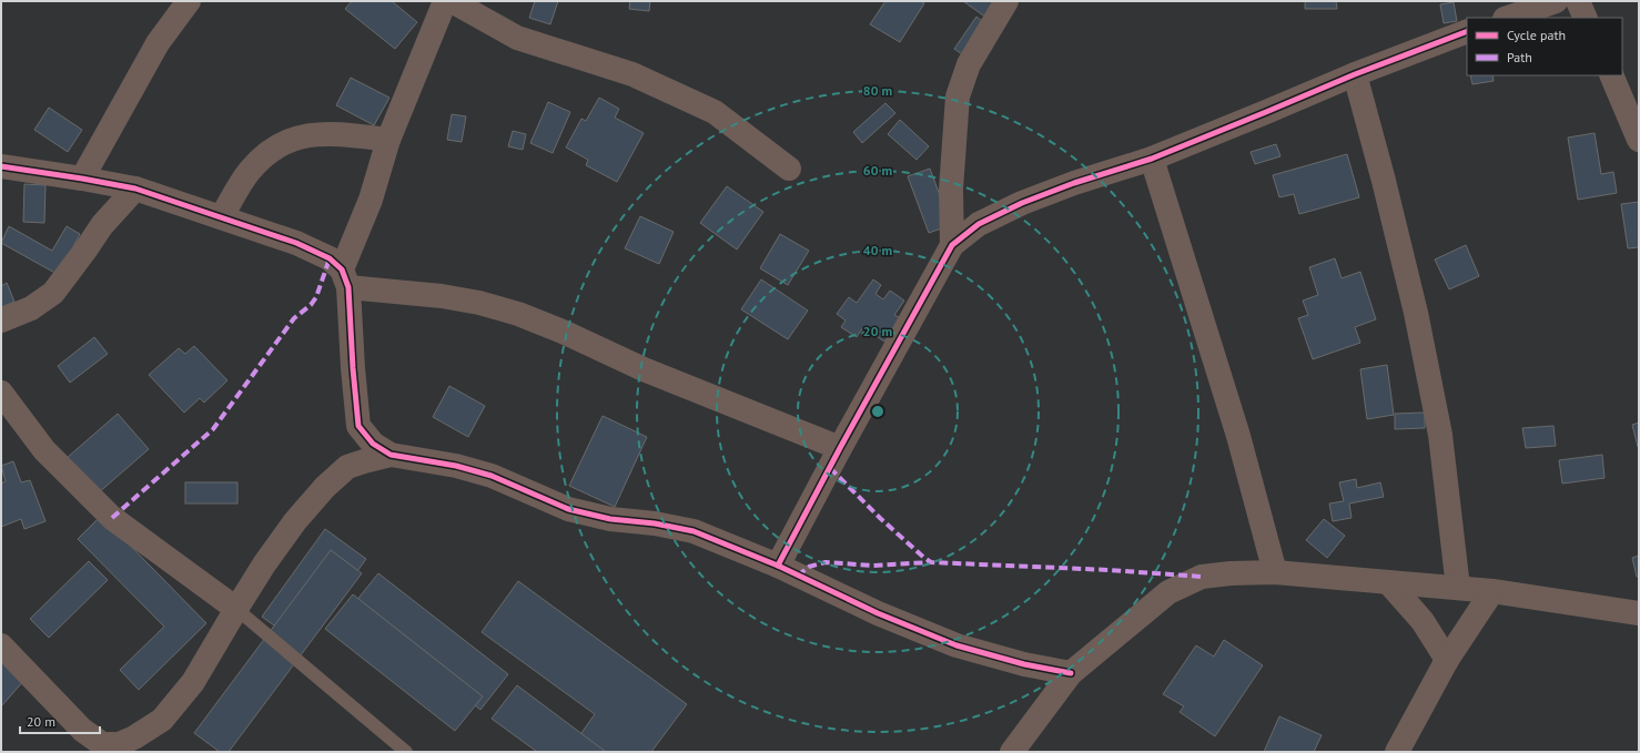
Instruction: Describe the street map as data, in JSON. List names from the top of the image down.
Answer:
{
  "legend": ["Cycle path", "Path"],
  "scale_bar": "20 m",
  "rings": [
    "80 m",
    "60 m",
    "40 m",
    "20 m"
  ]
}
